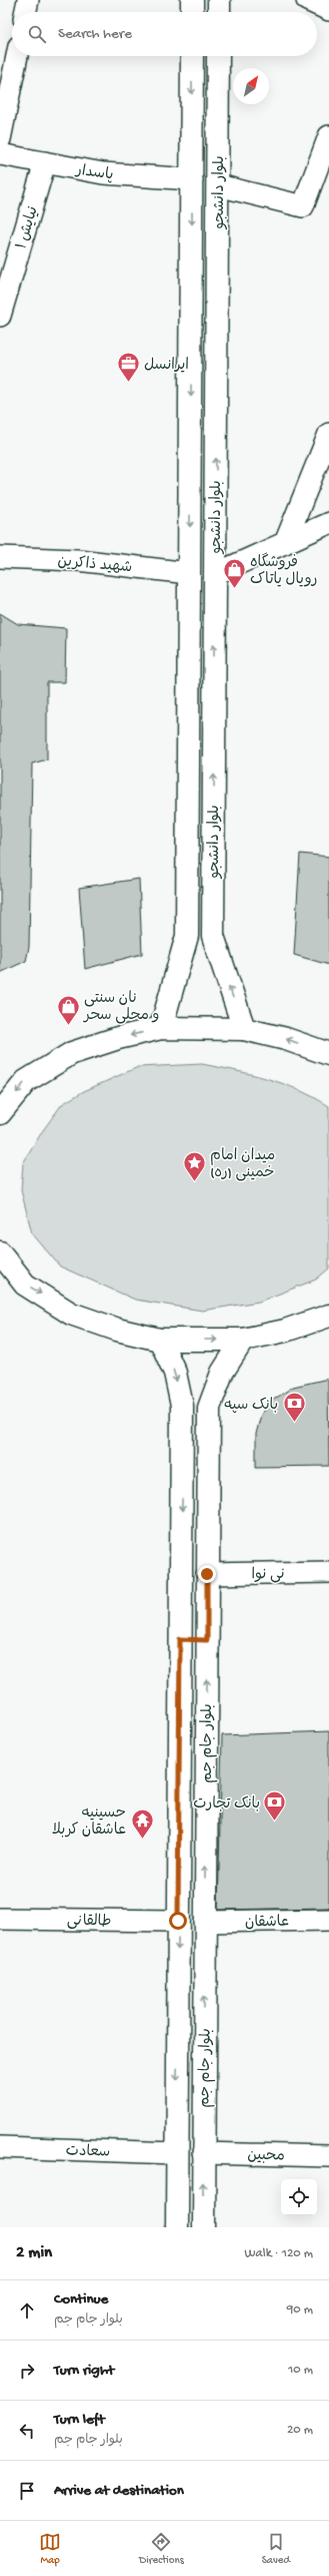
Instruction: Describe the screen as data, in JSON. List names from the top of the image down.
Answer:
{
  "streets": {
    "main road": ["بلوار دانشجو", "بلوار جام جم"],
    "street": [
      "پاسدار",
      "نیایش ۱",
      "شهید ذاکرین",
      "نی نوا",
      "طالقانی",
      "عاشقان",
      "سعادت",
      "محبین"
    ]
  },
  "crossings": [
    ["پاسدار", "بلوار دانشجو"],
    ["پاسدار", "نیایش ۱"],
    ["بلوار دانشجو", "شهید ذاکرین"],
    ["نی نوا", "بلوار جام جم"],
    ["بلوار جام جم", "طالقانی"],
    ["بلوار جام جم", "عاشقان"],
    ["بلوار جام جم", "سعادت"],
    ["بلوار جام جم", "محبین"]
  ],
  "places": {
    "office": ["ایرانسل"],
    "shop": ["فروشگاه رویال یاتاک", "نان سنتی و محلی سحر"],
    "place": ["میدان امام خمینی (ره)"],
    "bank": ["بانک سپه", "بانک تجارت"],
    "temple": ["حسینیه عاشقان کربلا"]
  },
  "north": "top right",
  "page": {
    "search": "Search here",
    "heading": ["2 min", "Walk · 120 m"],
    "list": [
      ["Continue", "بلوار جام جم", "90 m"],
      ["Turn right", "10 m"],
      ["Turn left", "بلوار جام جم", "20 m"],
      "Arrive at destination"
    ],
    "nav": ["Map", "Directions", "Saved"]
  }
}
